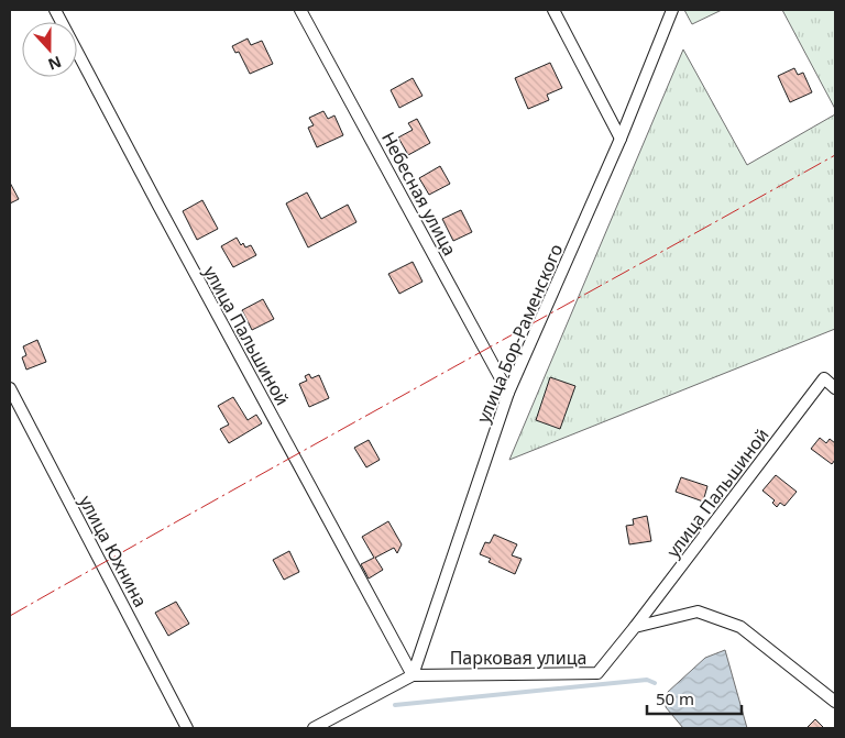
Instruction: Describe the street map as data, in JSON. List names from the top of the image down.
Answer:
{
  "streets": {
    "street": [
      "Небесная улица",
      "улица Бор-Раменского",
      "улица Пальшиной",
      "улица Юхнина",
      "Парковая улица"
    ]
  },
  "crossings": [
    ["Небесная улица", "улица Бор-Раменского"],
    ["улица Бор-Раменского", "улица Пальшиной"],
    ["улица Бор-Раменского", "Парковая улица"],
    ["улица Пальшиной", "Парковая улица"]
  ],
  "scale_bar": "50 m",
  "north": "bottom"
}
